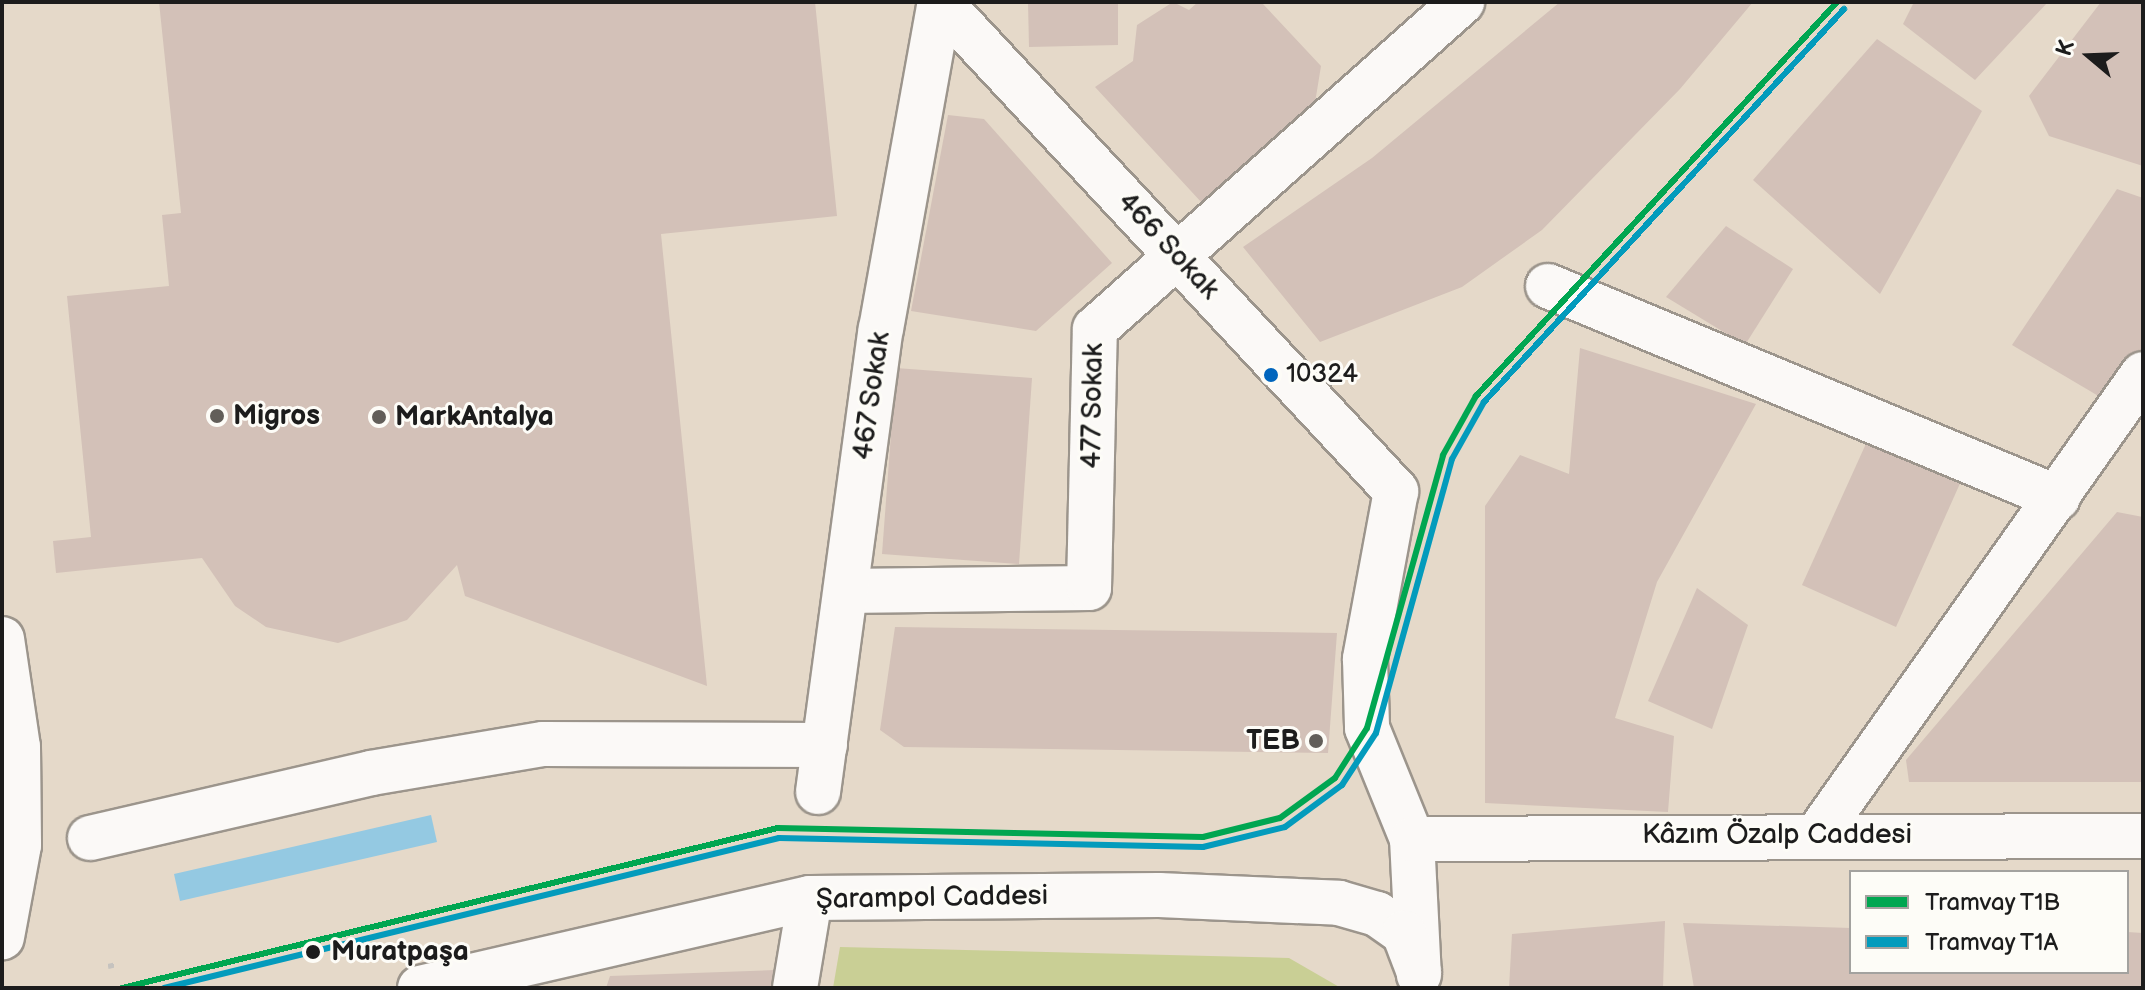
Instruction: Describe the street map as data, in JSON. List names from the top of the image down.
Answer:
{
  "streets": {
    "street": [
      "466 Sokak",
      "467 Sokak",
      "477 Sokak",
      "Kâzım Özalp Caddesi",
      "Şarampol Caddesi"
    ]
  },
  "crossings": [
    ["466 Sokak", "467 Sokak"],
    ["466 Sokak", "477 Sokak"],
    ["466 Sokak", "Kâzım Özalp Caddesi"],
    ["467 Sokak", "477 Sokak"]
  ],
  "places": [
    "10324",
    "Migros",
    "MarkAntalya",
    "TEB",
    "Muratpaşa"
  ],
  "lines": ["tram line T1B", "tram line T1A"],
  "legend": ["Tramvay T1B", "Tramvay T1A"],
  "north": "left"
}
